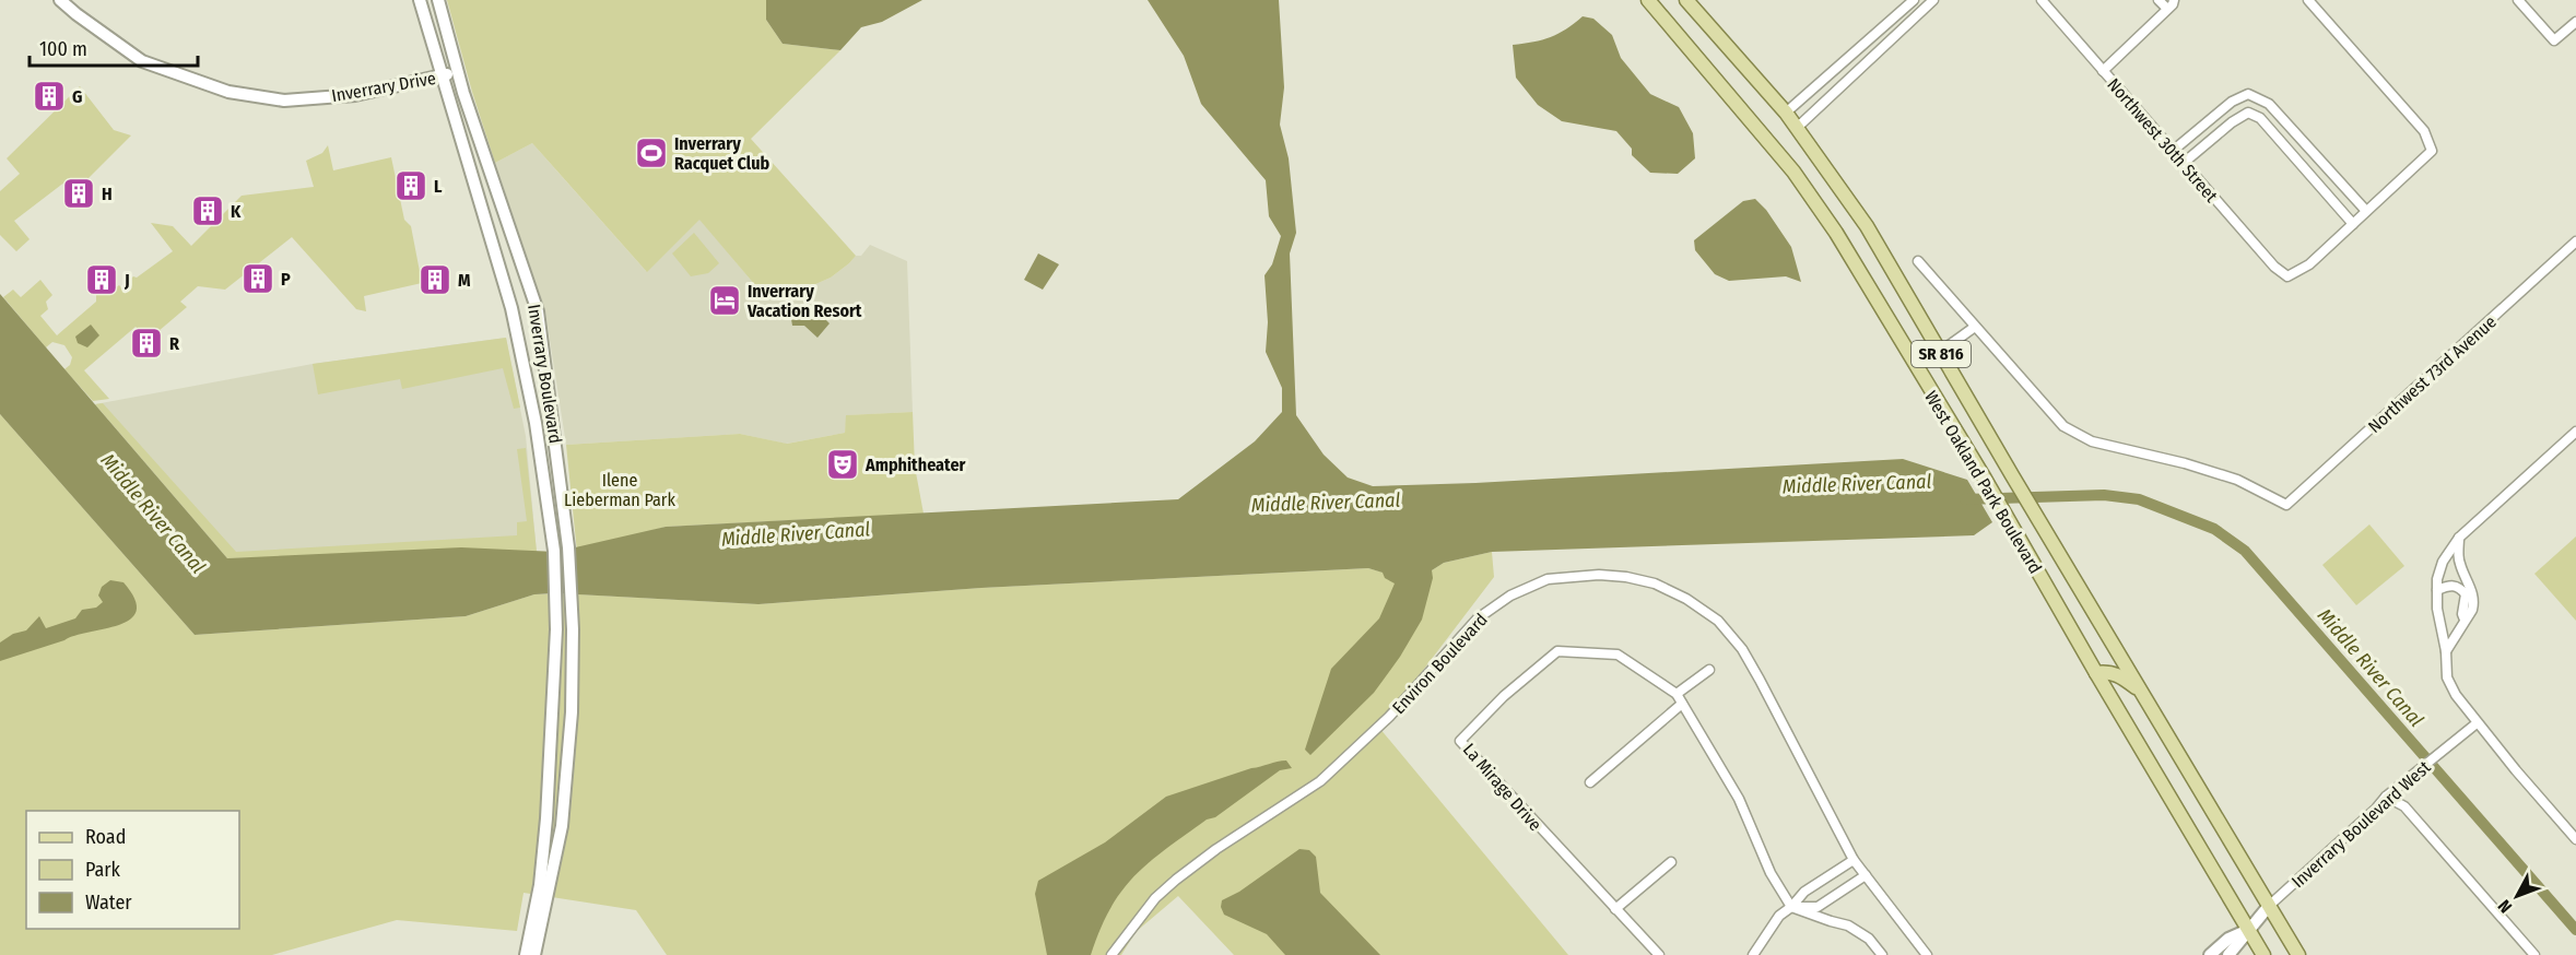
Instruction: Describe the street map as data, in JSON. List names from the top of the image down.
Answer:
{
  "streets": {
    "main road": ["SR 816", "West Oakland Park Boulevard"],
    "street": [
      "Inverrary Drive",
      "Northwest 30th Street",
      "Inverrary Boulevard",
      "Northwest 73rd Avenue",
      "Environ Boulevard",
      "La Mirage Drive",
      "Inverrary Boulevard West"
    ]
  },
  "crossings": [
    ["Inverrary Drive", "Inverrary Boulevard"],
    ["West Oakland Park Boulevard", "Inverrary Boulevard West"]
  ],
  "water": ["Middle River Canal"],
  "parks": ["Ilene Lieberman Park"],
  "places": {
    "building": [
      "G",
      "L",
      "H",
      "K",
      "P",
      "J",
      "M",
      "R"
    ],
    "sports": ["Inverrary Racquet Club"],
    "hotel": ["Inverrary Vacation Resort"],
    "theatre": ["Amphitheater"]
  },
  "legend": ["Road", "Park", "Water"],
  "scale_bar": "100 m",
  "north": "bottom left"
}
